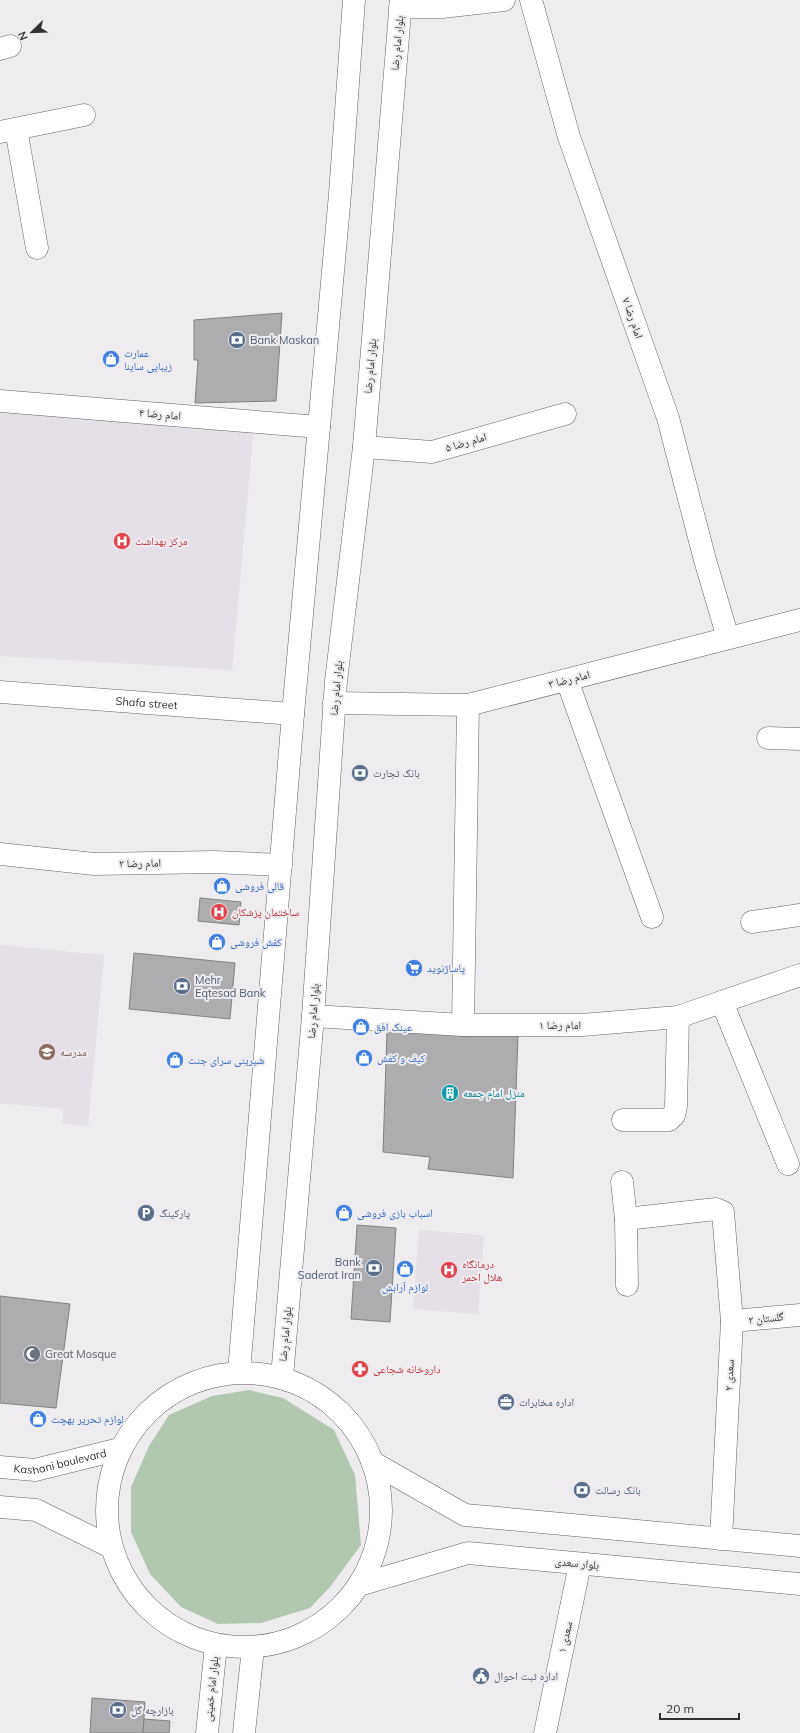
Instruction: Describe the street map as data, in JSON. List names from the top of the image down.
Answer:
{
  "streets": {
    "main road": [
      "بلوار امام رضا",
      "امام رضا ۷",
      "امام رضا ۴",
      "امام رضا ۵",
      "امام رضا ۳",
      "Shafa street",
      "امام رضا ۲",
      "امام رضا ۱",
      "گلستان ۲",
      "سعدی ۲",
      "Kashani boulevard",
      "بلوار سعدی",
      "سعدی ۱",
      "بلوار امام خمینی"
    ]
  },
  "crossings": [
    ["بلوار امام رضا", "امام رضا ۵"],
    ["بلوار امام رضا", "امام رضا ۳"],
    ["بلوار امام رضا", "امام رضا ۱"],
    ["امام رضا ۷", "امام رضا ۳"],
    ["گلستان ۲", "سعدی ۲"],
    ["بلوار سعدی", "سعدی ۱"]
  ],
  "places": {
    "bank": [
      "Bank Maskan",
      "بانک تجارت",
      "Mehr Eqtesad Bank",
      "Bank Saderat Iran",
      "بانک رسالت",
      "بازارچه گل"
    ],
    "shop": [
      "عمارت زیبایی ساینا",
      "قالی فروشی",
      "کفش فروشی",
      "عینک افق",
      "کیف و کفش",
      "شیرینی سرای جنت",
      "اسباب بازی فروشی",
      "لوازم آرابش",
      "لوازم تحریر بهچت"
    ],
    "hospital": ["مرکز بهداشت", "ساختمان پزشکان", "درمانگاه هلال احمر"],
    "supermarket": ["پاساژنوید"],
    "school or university": ["مدرسه"],
    "building": ["منزل امام جمعه"],
    "parking": ["پارکینگ"],
    "mosque": ["Great Mosque"],
    "pharmacy": ["داروخانه شجاعی"],
    "office": ["اداره مخابرات"],
    "public building": ["اداره ثبت احوال"]
  },
  "scale_bar": "20 m",
  "north": "bottom left"
}
